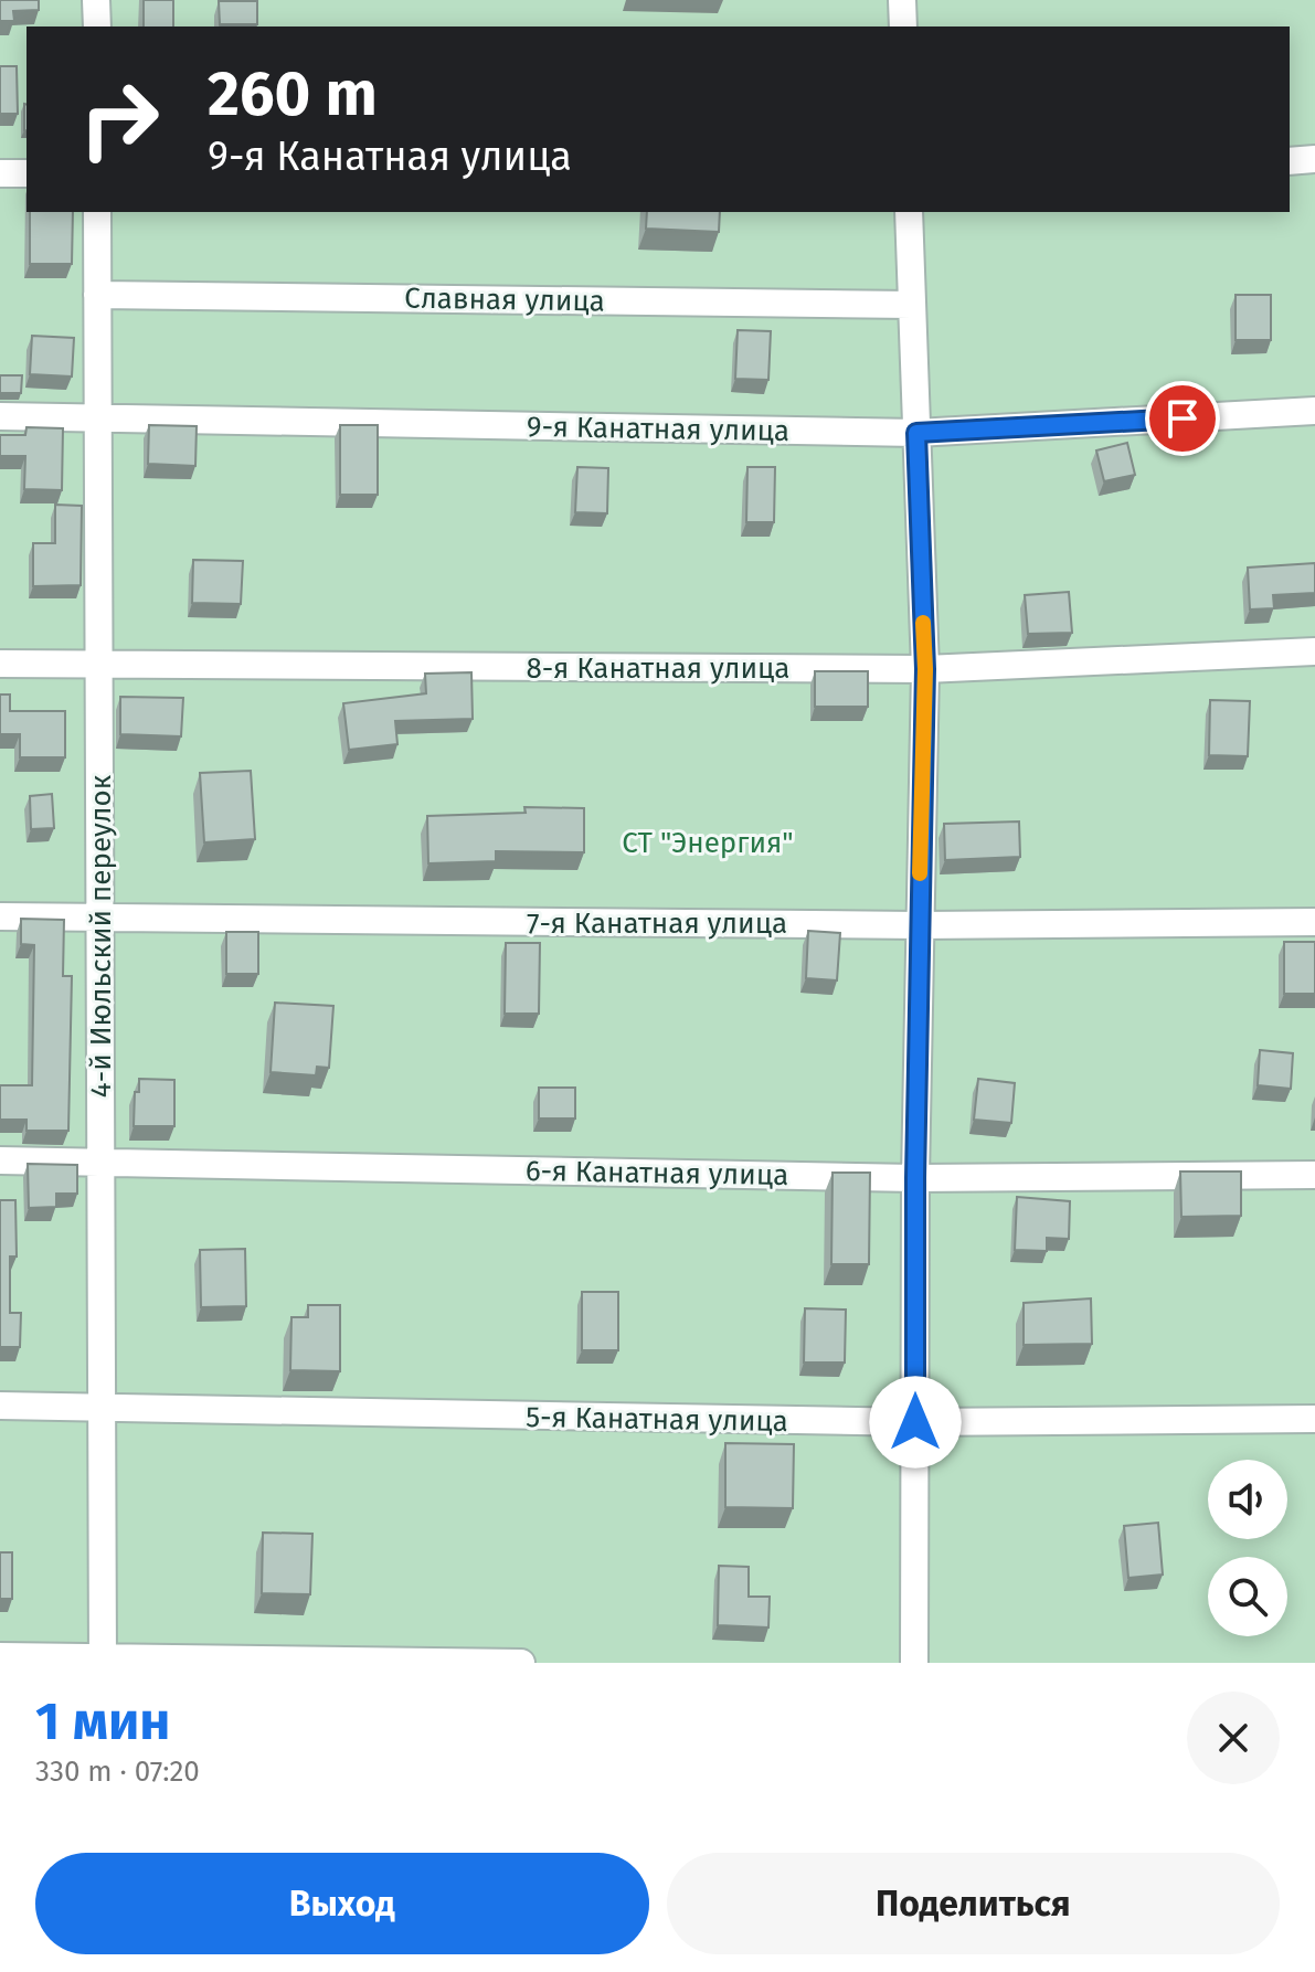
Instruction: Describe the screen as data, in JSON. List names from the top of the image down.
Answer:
{
  "streets": {
    "street": [
      "Славная улица",
      "9-я Канатная улица",
      "8-я Канатная улица",
      "7-я Канатная улица",
      "4-й Июльский переулок",
      "6-я Канатная улица",
      "5-я Канатная улица"
    ]
  },
  "crossings": [
    ["Славная улица", "4-й Июльский переулок"],
    ["9-я Канатная улица", "4-й Июльский переулок"],
    ["8-я Канатная улица", "4-й Июльский переулок"],
    ["7-я Канатная улица", "4-й Июльский переулок"],
    ["4-й Июльский переулок", "6-я Канатная улица"],
    ["4-й Июльский переулок", "5-я Канатная улица"]
  ],
  "parks": ["СТ \"Энергия\""],
  "page": {
    "turn": ["260 m", "9-я Канатная улица"],
    "heading": ["1 мин", "330 m · 07:20"],
    "buttons": ["Выход", "Поделиться"]
  }
}
